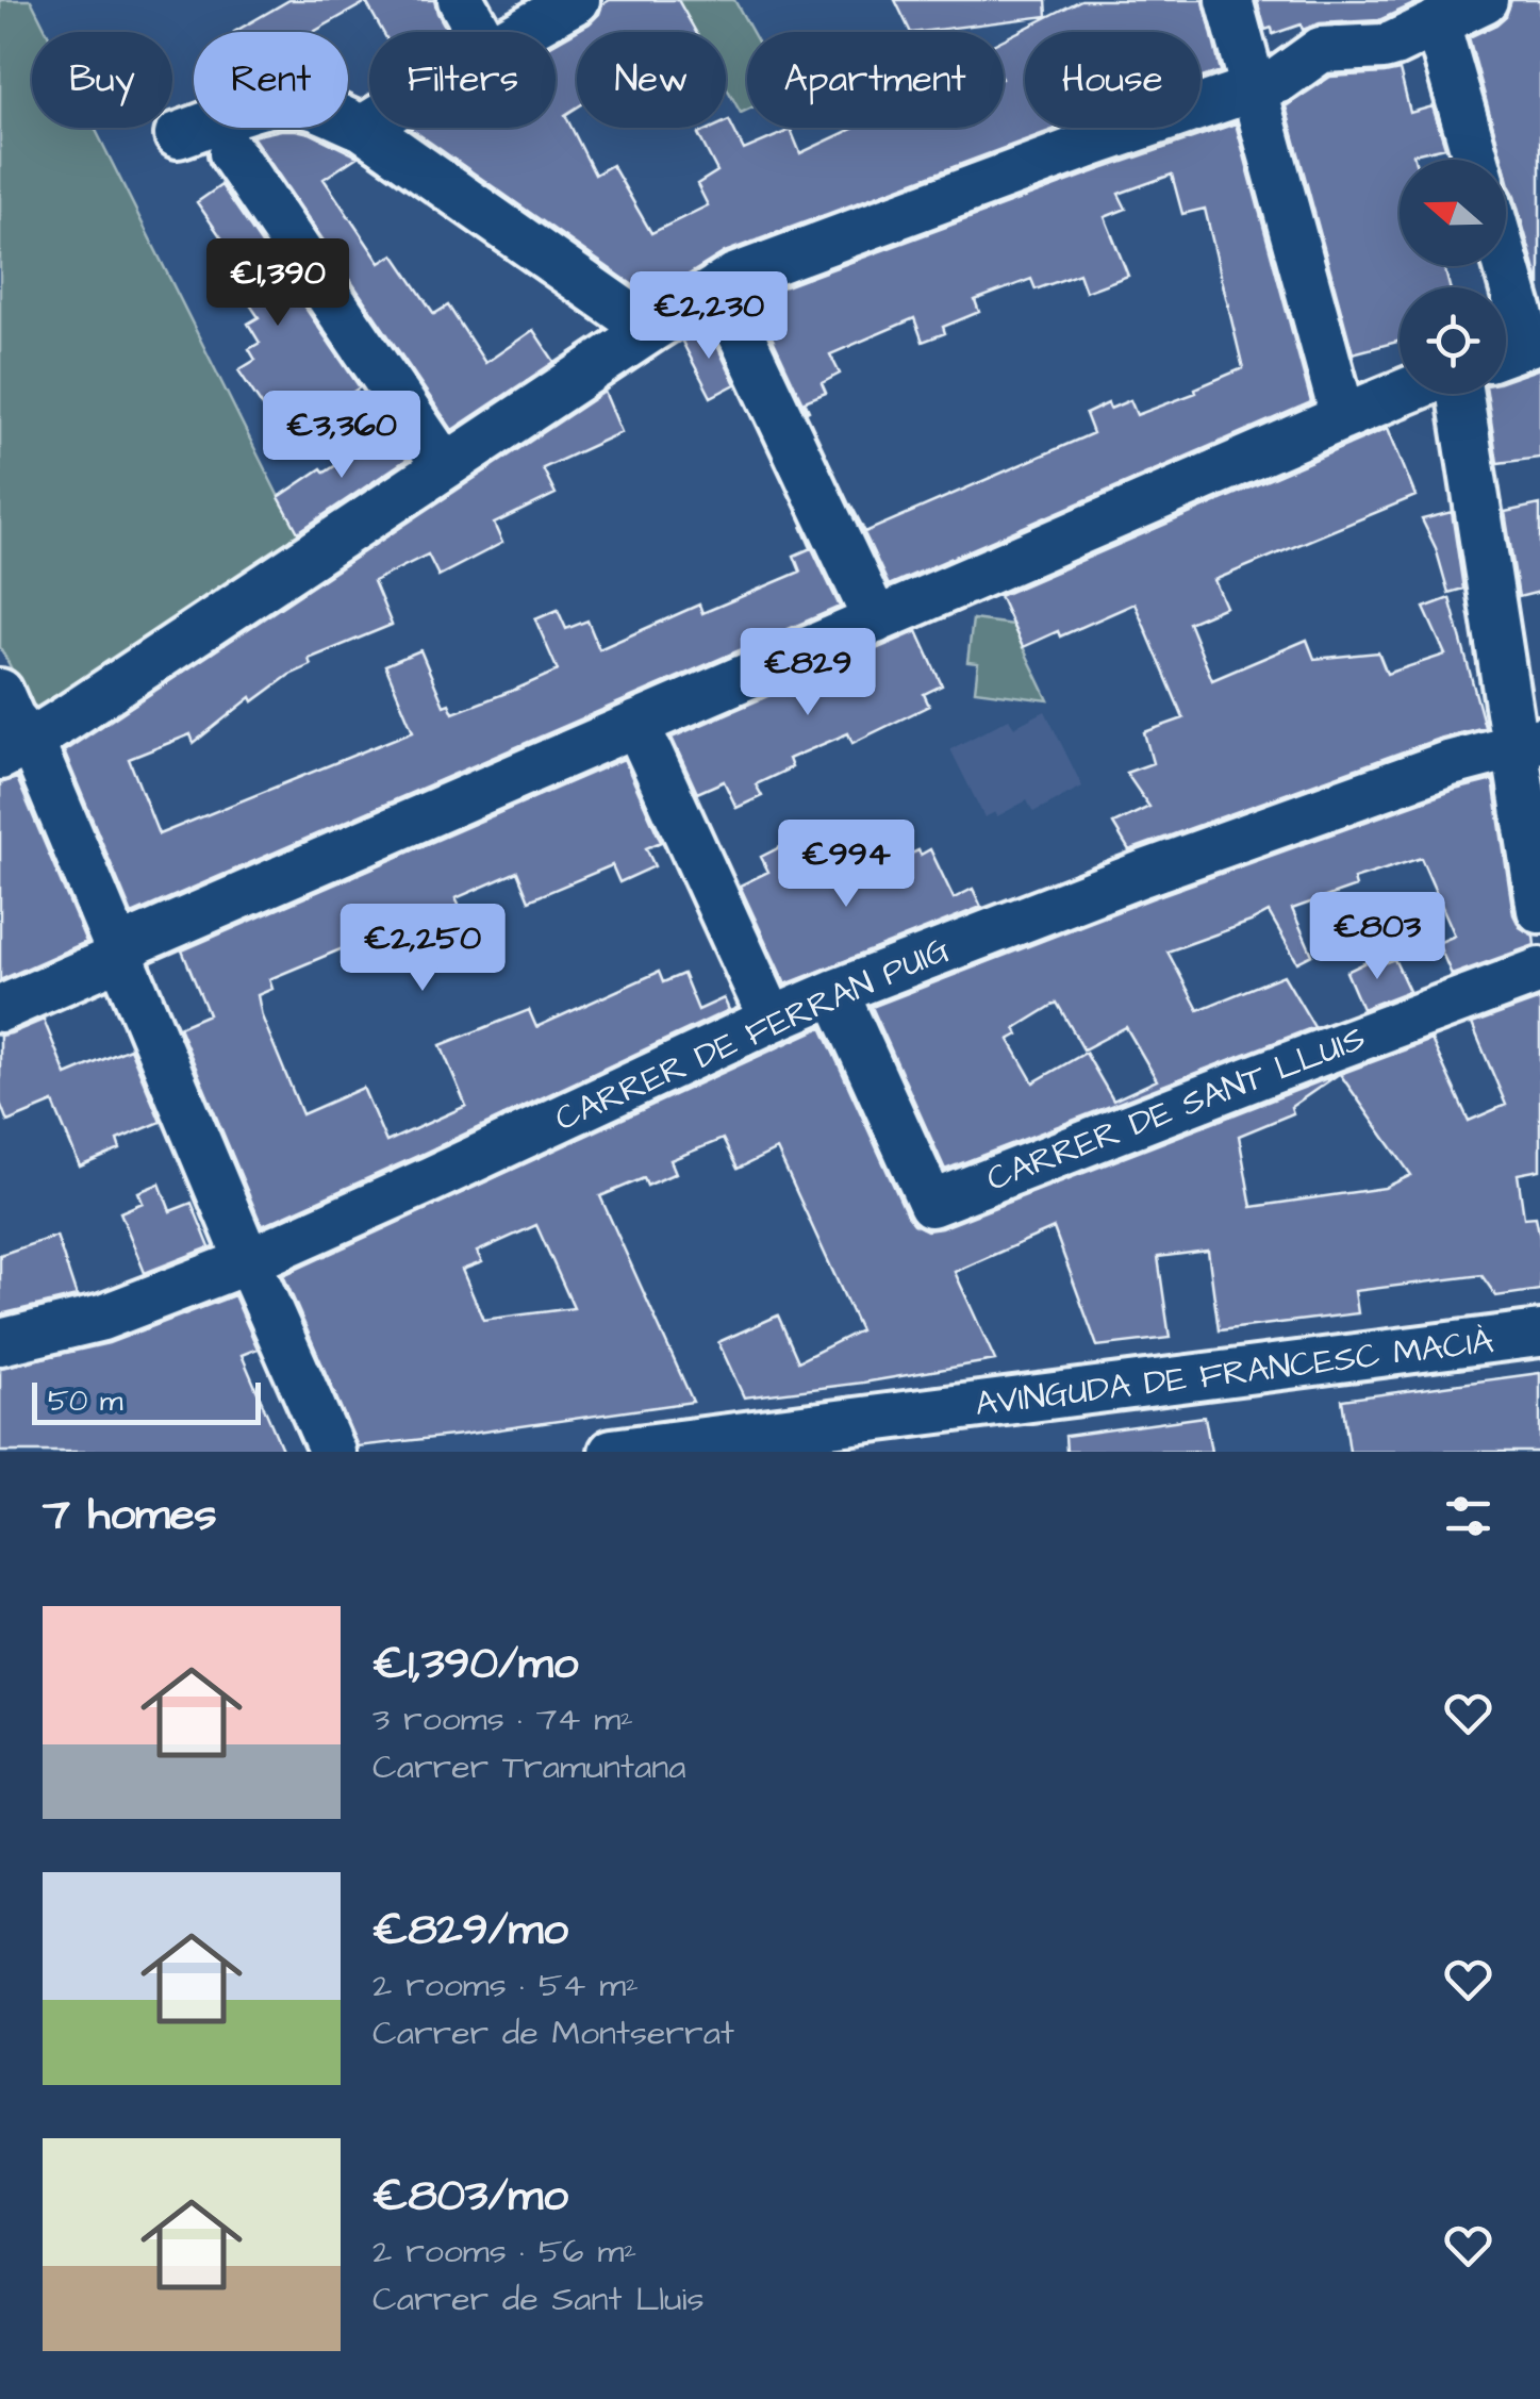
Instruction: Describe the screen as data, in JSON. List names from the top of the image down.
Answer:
{
  "streets": {
    "street": ["CARRER DE FERRAN PUIG", "CARRER DE SANT LLUIS", "AVINGUDA DE FRANCESC MACIÀ"]
  },
  "crossings": [
    ["CARRER DE FERRAN PUIG", "CARRER DE SANT LLUIS"]
  ],
  "scale_bar": "50 m",
  "north": "left",
  "page": {
    "chip": [
      "Buy",
      "Rent",
      "Filters",
      "New",
      "Apartment",
      "House"
    ],
    "price": [
      "€1,390",
      "€2,230",
      "€3,360",
      "€829",
      "€994",
      "€803",
      "€2,250"
    ],
    "scale": "50 m",
    "heading": "7 homes",
    "list": [
      {
        "name": "€1,390/mo",
        "note": "3 rooms · 74 m² · Carrer Tramuntana"
      },
      {
        "name": "€829/mo",
        "note": "2 rooms · 54 m² · Carrer de Montserrat"
      },
      {
        "name": "€803/mo",
        "note": "2 rooms · 56 m² · Carrer de Sant Lluis"
      }
    ]
  }
}
